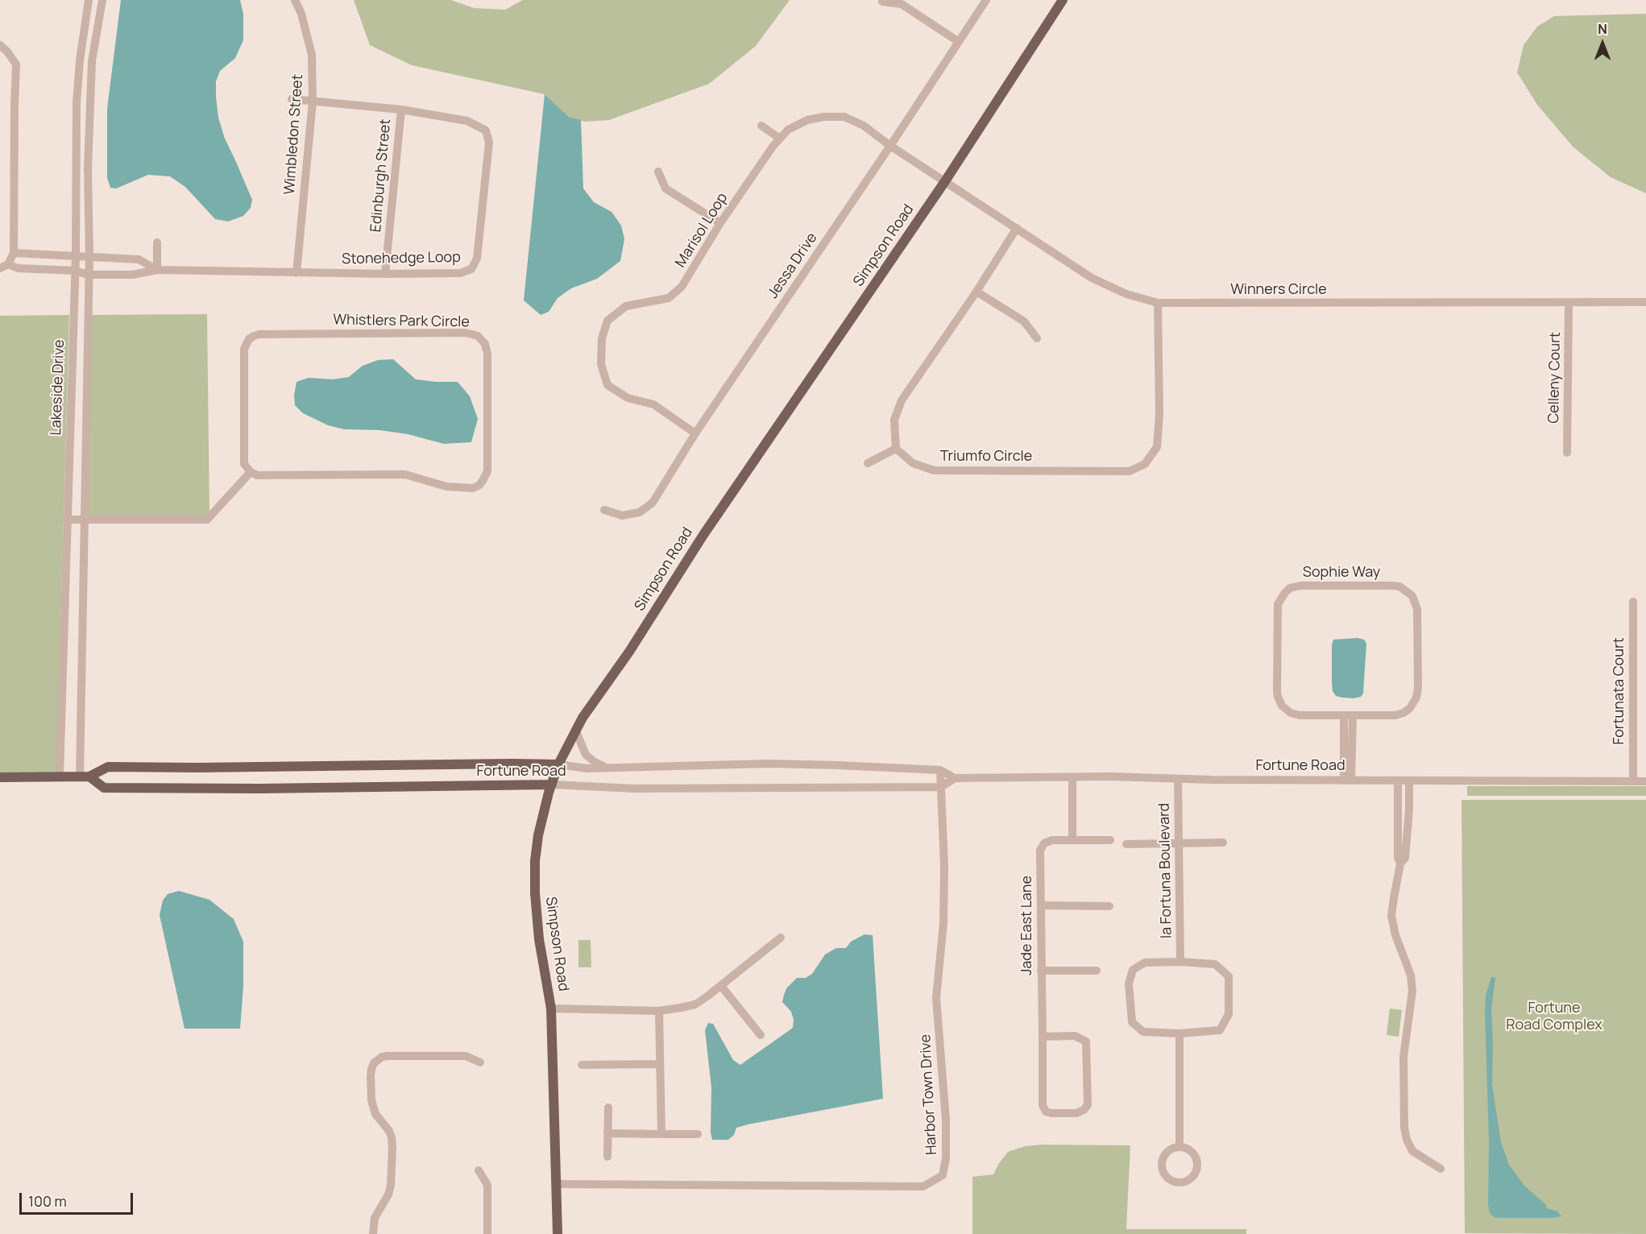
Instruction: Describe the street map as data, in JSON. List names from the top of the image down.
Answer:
{
  "streets": {
    "main road": ["Simpson Road", "Fortune Road"],
    "street": [
      "Wimbledon Street",
      "Edinburgh Street",
      "Marisol Loop",
      "Stonehedge Loop",
      "Jessa Drive",
      "Winners Circle",
      "Whistlers Park Circle",
      "Celleny Court",
      "Lakeside Drive",
      "Triumfo Circle",
      "Sophie Way",
      "Fortunata Court",
      "la Fortuna Boulevard",
      "Jade East Lane",
      "Harbor Town Drive"
    ]
  },
  "crossings": [
    ["Wimbledon Street", "Stonehedge Loop"],
    ["Edinburgh Street", "Stonehedge Loop"],
    ["Marisol Loop", "Simpson Road"],
    ["Marisol Loop", "Jessa Drive"],
    ["Marisol Loop", "Winners Circle"],
    ["Simpson Road", "Winners Circle"],
    ["Simpson Road", "Fortune Road"],
    ["Simpson Road", "Harbor Town Drive"],
    ["Stonehedge Loop", "Lakeside Drive"],
    ["Winners Circle", "Celleny Court"],
    ["Winners Circle", "Triumfo Circle"],
    ["Lakeside Drive", "Fortune Road"],
    ["Fortunata Court", "Fortune Road"],
    ["Fortune Road", "la Fortuna Boulevard"],
    ["Fortune Road", "Harbor Town Drive"]
  ],
  "parks": ["Fortune Road Complex"],
  "scale_bar": "100 m",
  "north": "top"
}
